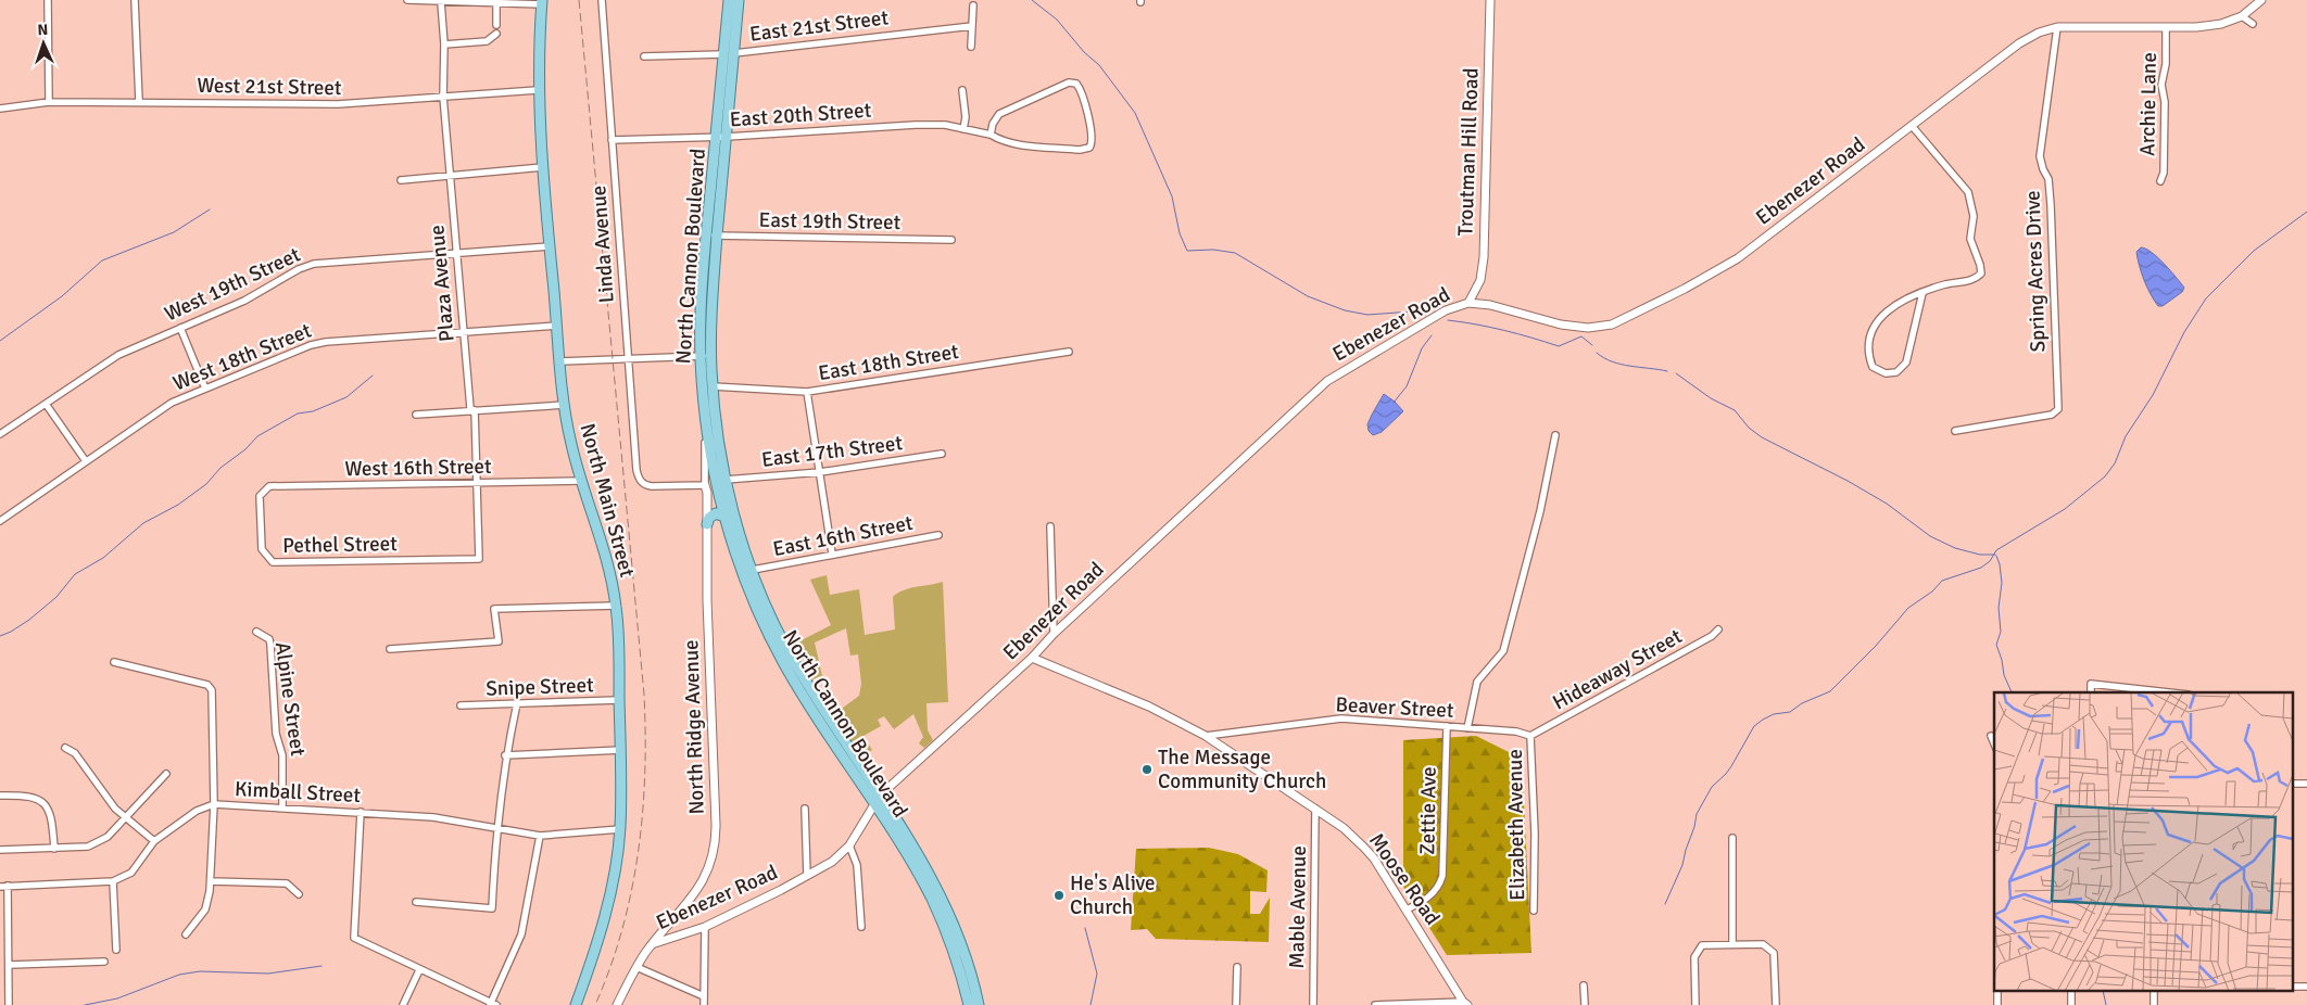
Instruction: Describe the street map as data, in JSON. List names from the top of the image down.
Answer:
{
  "streets": {
    "main road": ["North Cannon Boulevard", "North Main Street"],
    "street": [
      "East 21st Street",
      "West 21st Street",
      "Archie Lane",
      "East 20th Street",
      "Troutman Hill Road",
      "Ebenezer Road",
      "East 19th Street",
      "Linda Avenue",
      "Spring Acres Drive",
      "Plaza Avenue",
      "West 19th Street",
      "West 18th Street",
      "East 18th Street",
      "East 17th Street",
      "West 16th Street",
      "East 16th Street",
      "Pethel Street",
      "Hideaway Street",
      "Snipe Street",
      "Alpine Street",
      "Beaver Street",
      "North Ridge Avenue",
      "Kimball Street",
      "Zettie Ave",
      "Elizabeth Avenue",
      "Moose Road",
      "Mable Avenue"
    ]
  },
  "crossings": [
    ["East 21st Street", "North Cannon Boulevard"],
    ["West 21st Street", "Plaza Avenue"],
    ["West 21st Street", "North Main Street"],
    ["Archie Lane", "Ebenezer Road"],
    ["East 20th Street", "Linda Avenue"],
    ["East 20th Street", "North Cannon Boulevard"],
    ["Troutman Hill Road", "Ebenezer Road"],
    ["Ebenezer Road", "North Cannon Boulevard"],
    ["Ebenezer Road", "Spring Acres Drive"],
    ["Ebenezer Road", "North Ridge Avenue"],
    ["Ebenezer Road", "Moose Road"],
    ["East 19th Street", "North Cannon Boulevard"],
    ["Linda Avenue", "North Ridge Avenue"],
    ["North Cannon Boulevard", "East 18th Street"],
    ["North Cannon Boulevard", "East 17th Street"],
    ["North Cannon Boulevard", "East 16th Street"],
    ["North Cannon Boulevard", "North Ridge Avenue"],
    ["Plaza Avenue", "West 19th Street"],
    ["Plaza Avenue", "West 18th Street"],
    ["Plaza Avenue", "West 16th Street"],
    ["Plaza Avenue", "Pethel Street"],
    ["West 19th Street", "North Main Street"],
    ["West 18th Street", "North Main Street"],
    ["West 16th Street", "North Main Street"],
    ["West 16th Street", "Pethel Street"],
    ["North Main Street", "Snipe Street"],
    ["North Main Street", "Kimball Street"],
    ["Hideaway Street", "Elizabeth Avenue"],
    ["Alpine Street", "Kimball Street"],
    ["Beaver Street", "Zettie Ave"],
    ["Beaver Street", "Elizabeth Avenue"],
    ["Beaver Street", "Moose Road"],
    ["Zettie Ave", "Moose Road"],
    ["Moose Road", "Mable Avenue"]
  ],
  "places": ["The Message Community Church", "He's Alive Church"],
  "north": "top"
}
